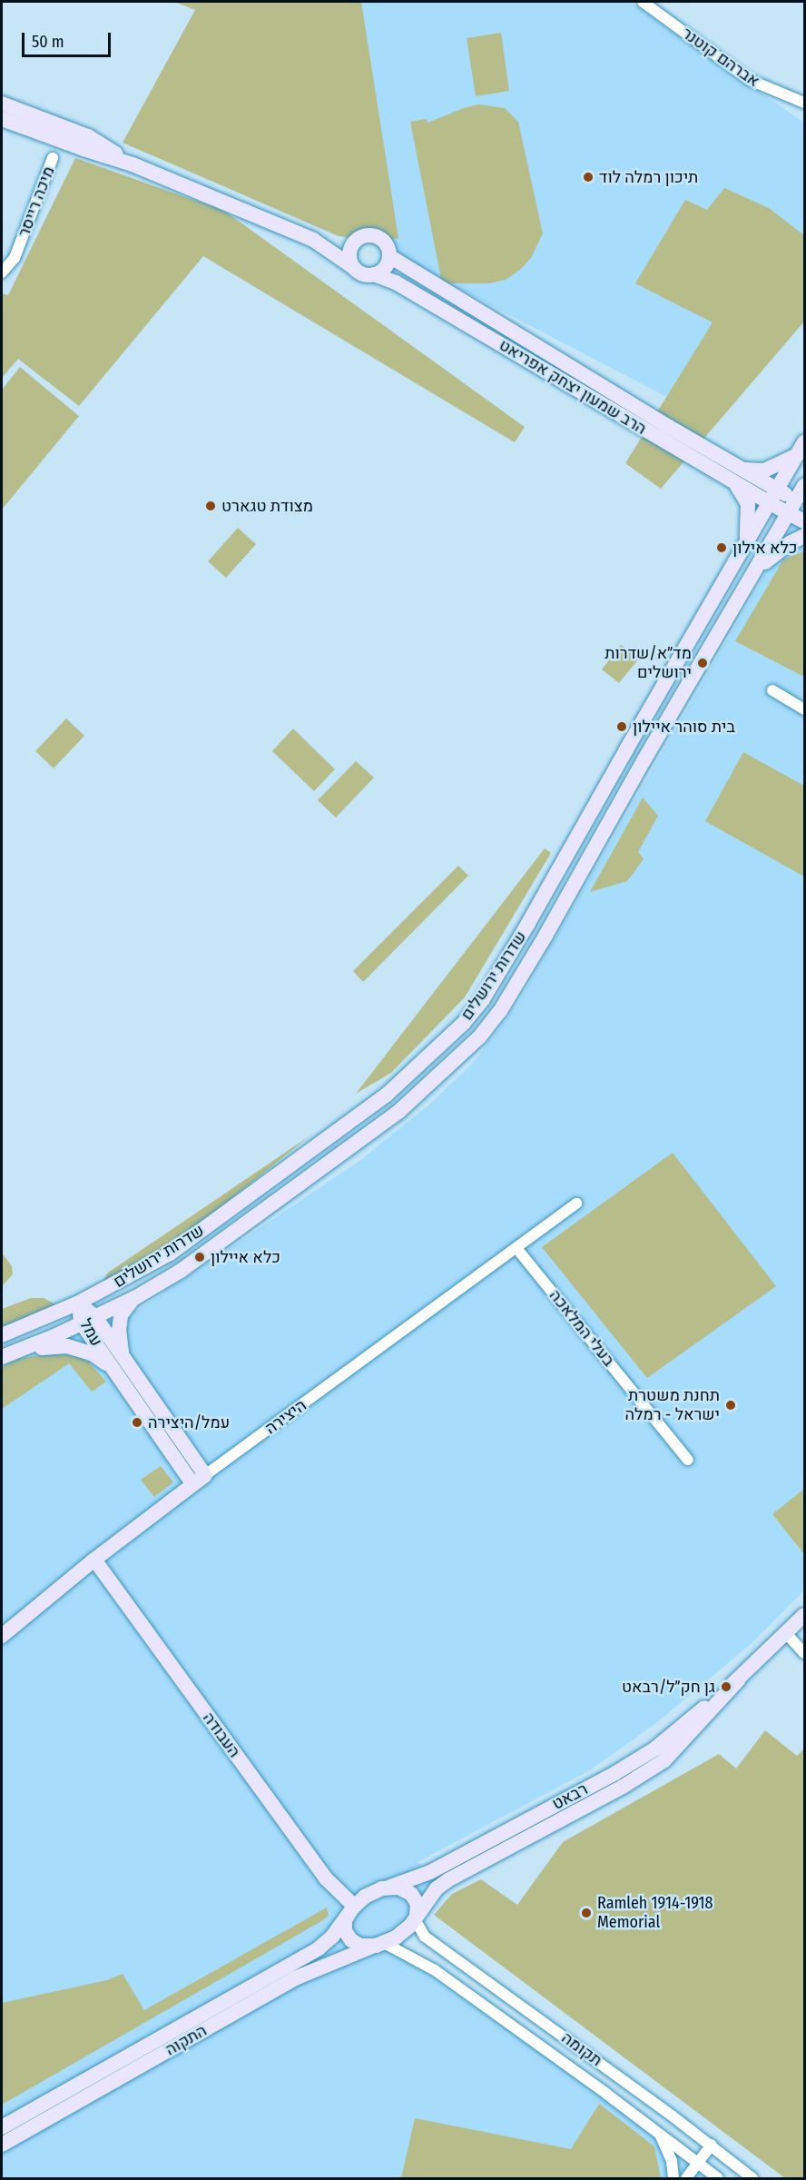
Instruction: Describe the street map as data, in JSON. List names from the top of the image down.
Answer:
{
  "streets": {
    "street": [
      "אברהם קוטנר",
      "מיכה רייסר",
      "הרב שמעון יצחק אפריאט",
      "שדרות ירושלים",
      "בעלי המלאכה",
      "עמל",
      "היצירה",
      "העבודה",
      "רבאט",
      "התקוה",
      "תקומה"
    ]
  },
  "crossings": [
    ["הרב שמעון יצחק אפריאט", "שדרות ירושלים"],
    ["שדרות ירושלים", "עמל"],
    ["בעלי המלאכה", "היצירה"],
    ["עמל", "היצירה"],
    ["היצירה", "העבודה"],
    ["העבודה", "רבאט"],
    ["העבודה", "התקוה"],
    ["העבודה", "תקומה"],
    ["רבאט", "התקוה"],
    ["רבאט", "תקומה"],
    ["התקוה", "תקומה"]
  ],
  "places": [
    "תיכון רמלה לוד",
    "מצודת טגארט",
    "כלא אילון",
    "מד״א/שדרות ירושלים",
    "בית סוהר איילון",
    "כלא איילון",
    "תחנת משטרת ישראל - רמלה",
    "עמל/היצירה",
    "גן חק״ל/רבאט",
    "Ramleh 1914-1918 Memorial"
  ],
  "scale_bar": "50 m"
}
